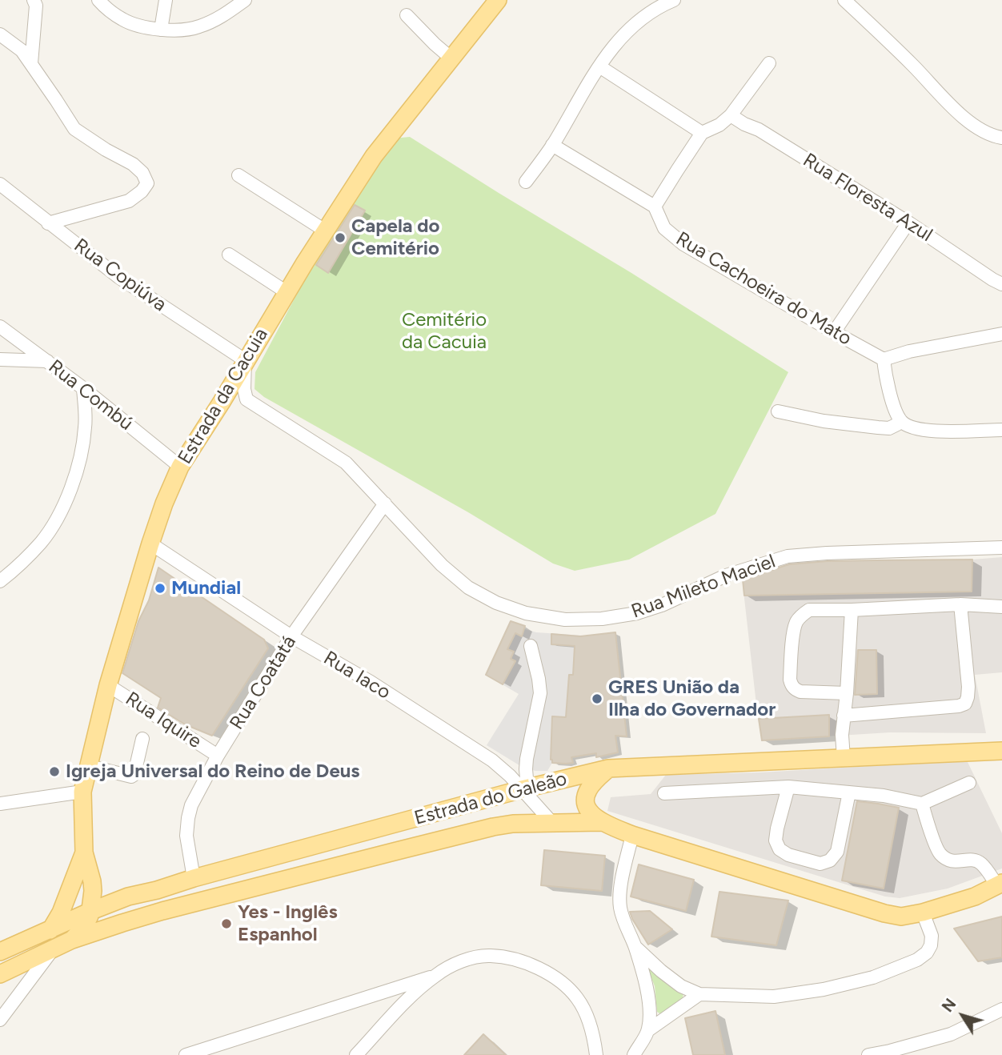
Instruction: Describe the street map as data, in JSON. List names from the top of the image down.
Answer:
{
  "streets": {
    "main road": ["Estrada da Cacuia", "Estrada do Galeão"],
    "street": [
      "Rua Floresta Azul",
      "Rua Copiúva",
      "Rua Cachoeira do Mato",
      "Rua Combú",
      "Rua Mileto Maciel",
      "Rua Iaco",
      "Rua Coatatá",
      "Rua Iquire"
    ]
  },
  "crossings": [
    ["Rua Copiúva", "Estrada da Cacuia"],
    ["Rua Combú", "Estrada da Cacuia"],
    ["Estrada da Cacuia", "Rua Iaco"],
    ["Estrada da Cacuia", "Rua Iquire"],
    ["Estrada da Cacuia", "Estrada do Galeão"],
    ["Rua Mileto Maciel", "Rua Coatatá"],
    ["Rua Iaco", "Rua Coatatá"],
    ["Rua Coatatá", "Rua Iquire"],
    ["Rua Coatatá", "Estrada do Galeão"]
  ],
  "parks": ["Cemitério da Cacuia"],
  "places": [
    "Capela do Cemitério",
    "Mundial",
    "GRES União da Ilha do Governador",
    "Igreja Universal do Reino de Deus",
    "Yes - Inglês Espanhol"
  ],
  "north": "top left"
}
